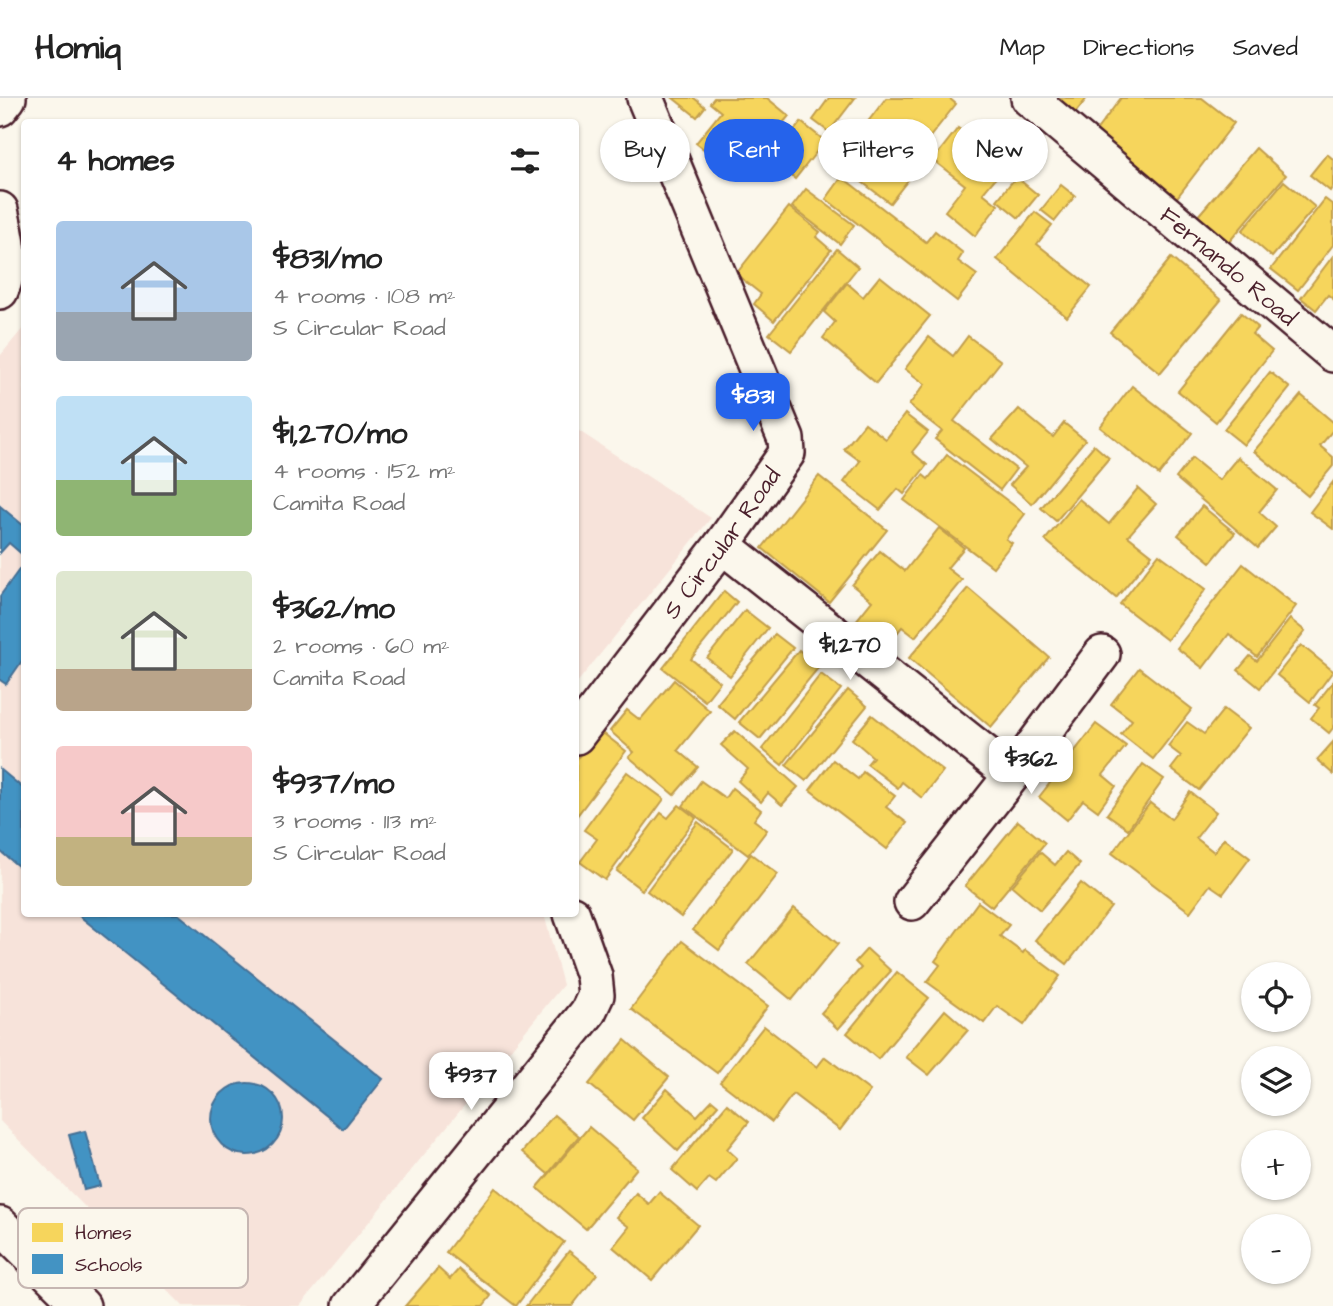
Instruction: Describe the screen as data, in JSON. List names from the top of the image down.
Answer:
{
  "streets": {
    "street": ["Fernando Road", "S Circular Road"]
  },
  "legend": ["Homes", "Schools"],
  "page": {
    "header": "Homiq",
    "nav": ["Map", "Directions", "Saved"],
    "chip": [
      "Buy",
      "Rent",
      "Filters",
      "New"
    ],
    "heading": "4 homes",
    "list": [
      {
        "name": "$831/mo",
        "note": "4 rooms · 108 m² · S Circular Road"
      },
      {
        "name": "$1,270/mo",
        "note": "4 rooms · 152 m² · Camita Road"
      },
      {
        "name": "$362/mo",
        "note": "2 rooms · 60 m² · Camita Road"
      },
      {
        "name": "$937/mo",
        "note": "3 rooms · 113 m² · S Circular Road"
      }
    ],
    "price": [
      "$831",
      "$1,270",
      "$362",
      "$937"
    ],
    "map_buttons": ["+", "−"]
  }
}
